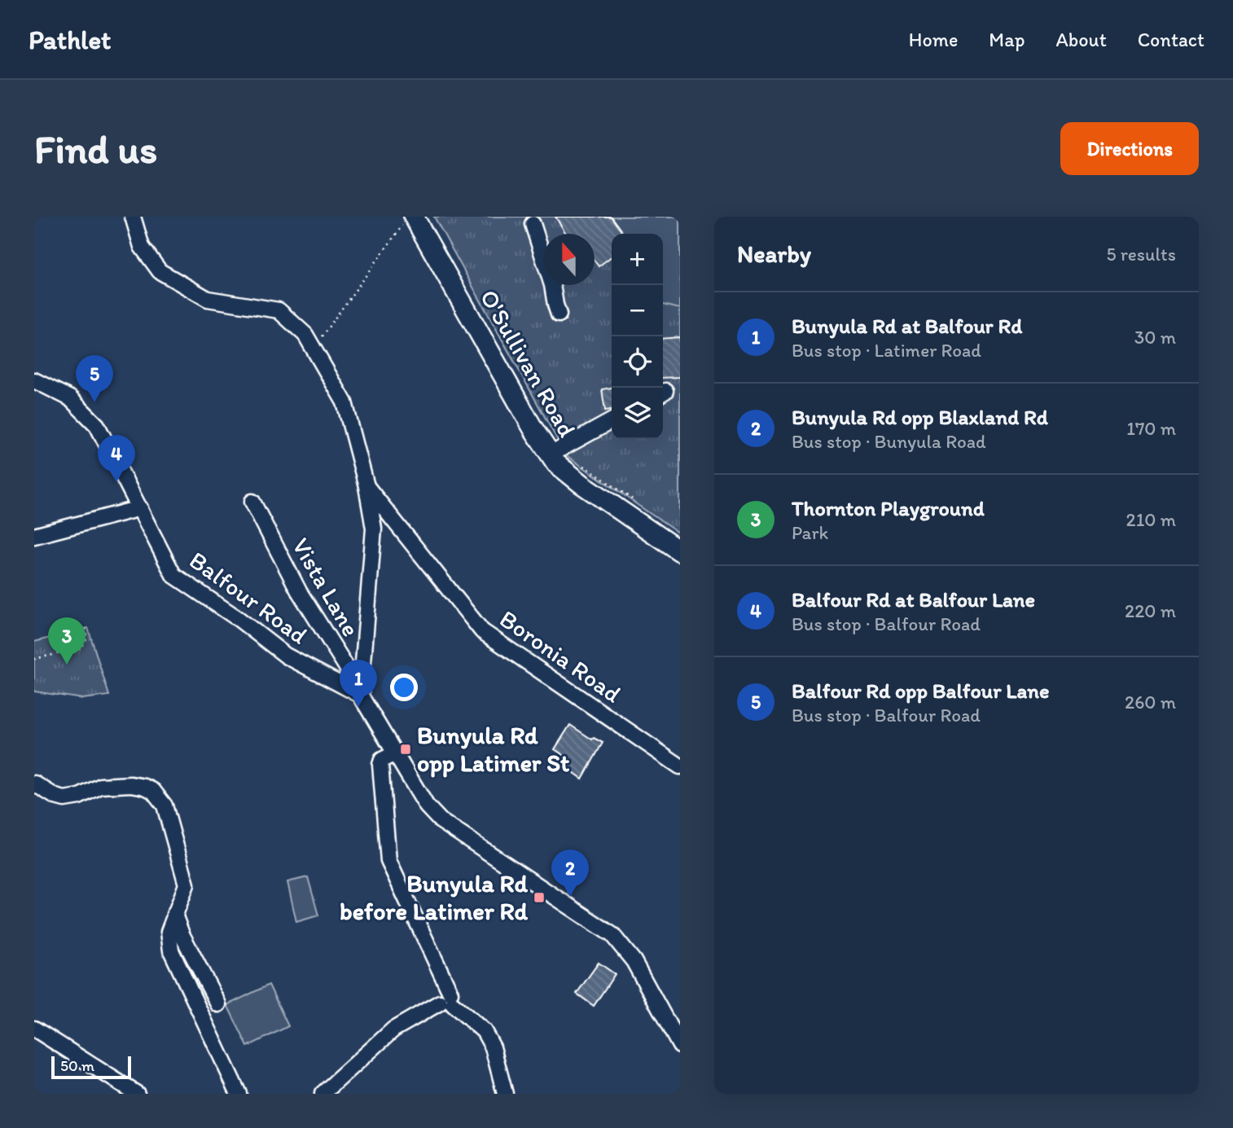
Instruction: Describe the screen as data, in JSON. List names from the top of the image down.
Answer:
{
  "streets": {
    "main road": ["O'Sullivan Road"],
    "street": ["Vista Lane", "Balfour Road", "Boronia Road"]
  },
  "crossings": [
    ["Vista Lane", "Balfour Road"]
  ],
  "places": {
    "transit": ["Bunyula Rd opp Latimer St", "Bunyula Rd before Latimer Rd"]
  },
  "scale_bar": "50 m",
  "north": "top",
  "page": {
    "header": "Pathlet",
    "nav": [
      "Home",
      "Map",
      "About",
      "Contact"
    ],
    "buttons": "Directions",
    "title": "Find us",
    "heading": ["Nearby", "5 results"],
    "map_buttons": ["+", "−"],
    "list": [
      {
        "mark": "1",
        "name": "Bunyula Rd at Balfour Rd",
        "note": "Bus stop · Latimer Road",
        "value": "30 m"
      },
      {
        "mark": "2",
        "name": "Bunyula Rd opp Blaxland Rd",
        "note": "Bus stop · Bunyula Road",
        "value": "170 m"
      },
      {
        "mark": "3",
        "name": "Thornton Playground",
        "note": "Park",
        "value": "210 m"
      },
      {
        "mark": "4",
        "name": "Balfour Rd at Balfour Lane",
        "note": "Bus stop · Balfour Road",
        "value": "220 m"
      },
      {
        "mark": "5",
        "name": "Balfour Rd opp Balfour Lane",
        "note": "Bus stop · Balfour Road",
        "value": "260 m"
      }
    ],
    "pins": [
      "5",
      "4",
      "3",
      "1",
      "2"
    ],
    "scale": "50 m"
  }
}
